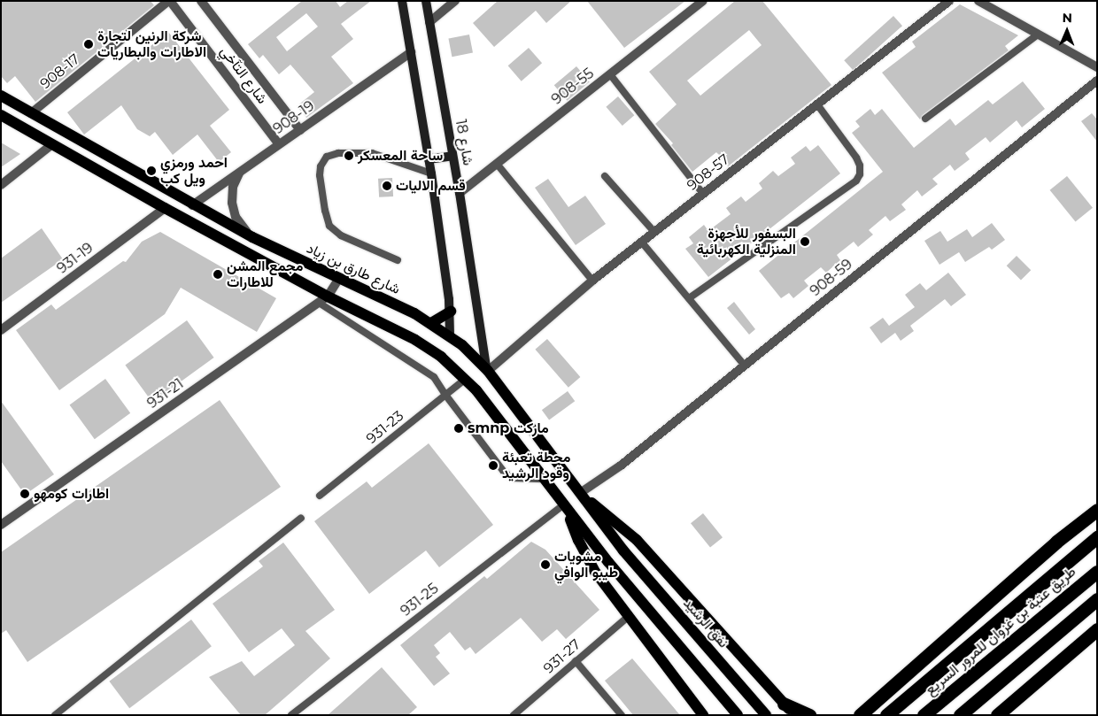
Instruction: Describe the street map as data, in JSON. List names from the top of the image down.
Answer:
{
  "streets": {
    "highway": ["طريق عتبة بن غزوان للمرور السريع"],
    "main road": ["شارع طارق بن زياد", "نفق الرشيد"],
    "street": [
      "908-17",
      "شارع التآخي",
      "908-55",
      "908-19",
      "شارع 18",
      "908-57",
      "931-19",
      "908-59",
      "931-21"
    ],
    "lane": ["931-23", "931-25", "931-27"]
  },
  "crossings": [
    ["908-17", "شارع التآخي"],
    ["908-17", "شارع طارق بن زياد"],
    ["شارع التآخي", "908-19"],
    ["908-55", "شارع 18"],
    ["908-19", "شارع طارق بن زياد"],
    ["شارع 18", "908-57"],
    ["شارع 18", "شارع طارق بن زياد"],
    ["908-57", "شارع طارق بن زياد"],
    ["شارع طارق بن زياد", "908-59"],
    ["شارع طارق بن زياد", "931-21"],
    ["شارع طارق بن زياد", "نفق الرشيد"]
  ],
  "places": [
    "شركة الرنين لتجارة الاطارات والبطاريات",
    "ساحة المعسكر",
    "احمد ورمزي ويل كب",
    "قسم الاليات",
    "البسفور للأجهزة المنزلية الكهربائية",
    "مجمع المشن للاطارات",
    "smnp ماركت",
    "محطة تعبئة وقود الرشيد",
    "اطارات كومهو",
    "مشويات طيبو الوافي"
  ],
  "north": "top"
}
